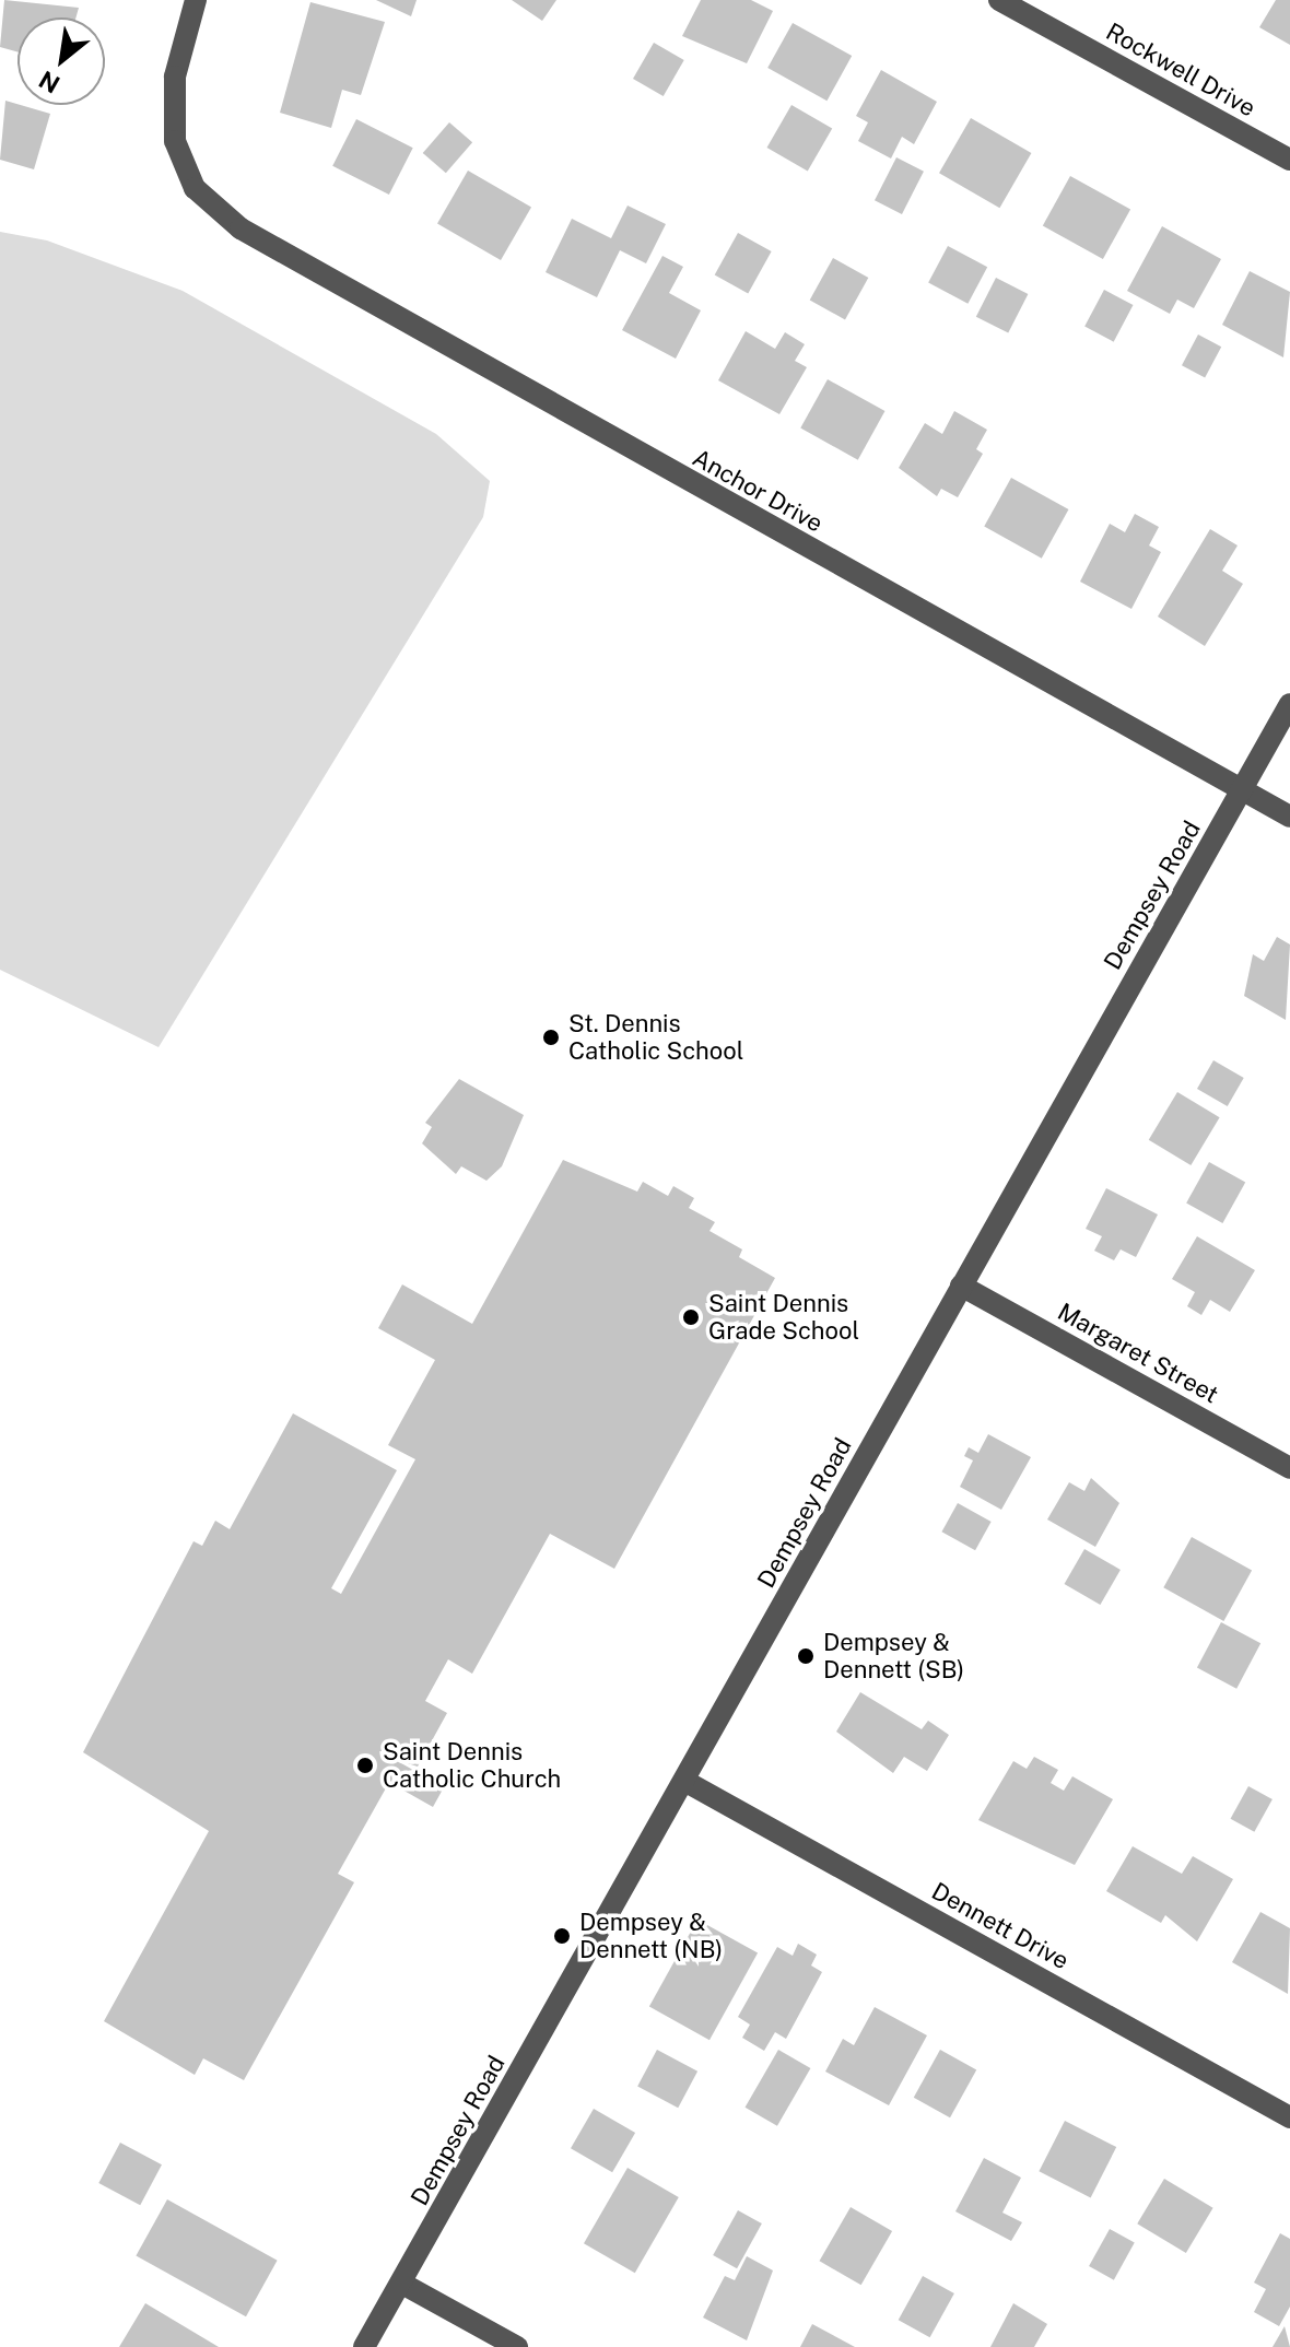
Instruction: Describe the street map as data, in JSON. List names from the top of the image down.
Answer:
{
  "streets": {
    "street": [
      "Rockwell Drive",
      "Anchor Drive",
      "Dempsey Road",
      "Margaret Street",
      "Dennett Drive"
    ]
  },
  "crossings": [
    ["Anchor Drive", "Dempsey Road"],
    ["Dempsey Road", "Margaret Street"],
    ["Dempsey Road", "Dennett Drive"]
  ],
  "places": [
    "St. Dennis Catholic School",
    "Saint Dennis Grade School",
    "Dempsey & Dennett (SB)",
    "Saint Dennis Catholic Church",
    "Dempsey & Dennett (NB)"
  ],
  "north": "bottom left"
}
